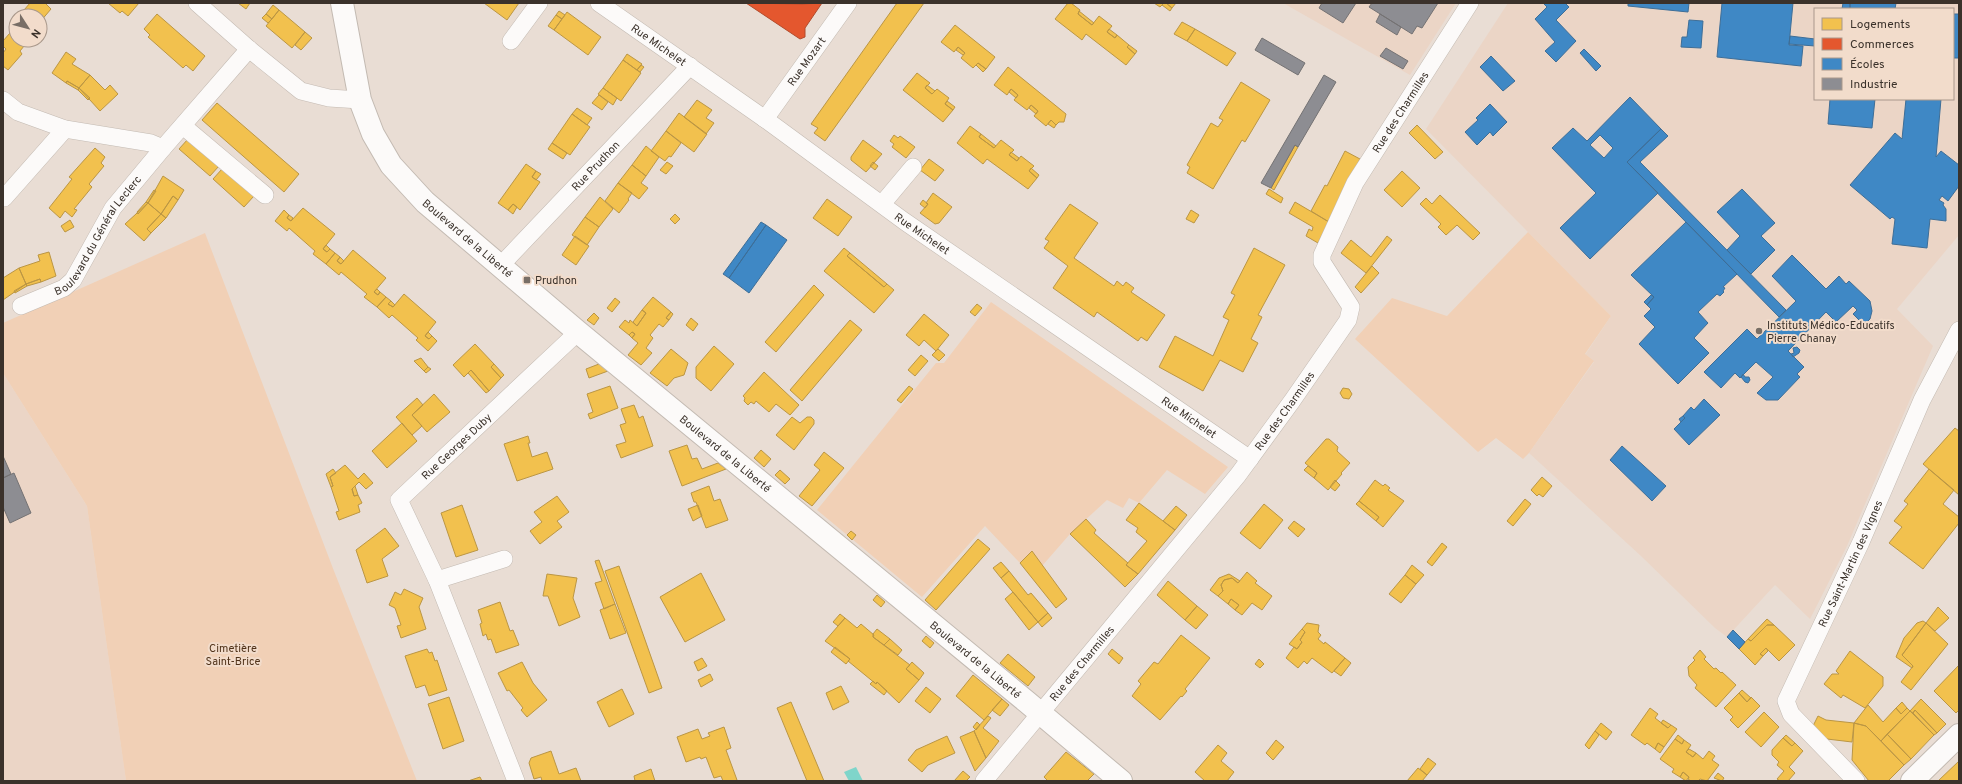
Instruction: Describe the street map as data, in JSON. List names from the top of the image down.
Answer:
{
  "streets": {
    "main road": ["Boulevard de la Liberté"],
    "street": [
      "Rue Michelet",
      "Rue Mozart",
      "Rue des Charmilles",
      "Rue Prudhon",
      "Boulevard du Général Leclerc",
      "Rue Georges Duby",
      "Rue Saint-Martin des Vignes"
    ]
  },
  "crossings": [
    ["Rue Michelet", "Rue Mozart"],
    ["Rue Michelet", "Rue des Charmilles"],
    ["Rue Michelet", "Rue Prudhon"],
    ["Rue des Charmilles", "Boulevard de la Liberté"],
    ["Rue Prudhon", "Boulevard de la Liberté"],
    ["Boulevard de la Liberté", "Rue Georges Duby"]
  ],
  "parks": ["Cimetière Saint-Brice"],
  "places": {
    "transit": ["Prudhon"],
    "other": ["Instituts Médico-Educatifs Pierre Chanay"]
  },
  "legend": [
    "Logements",
    "Commerces",
    "Écoles",
    "Industrie"
  ],
  "north": "bottom right"
}
